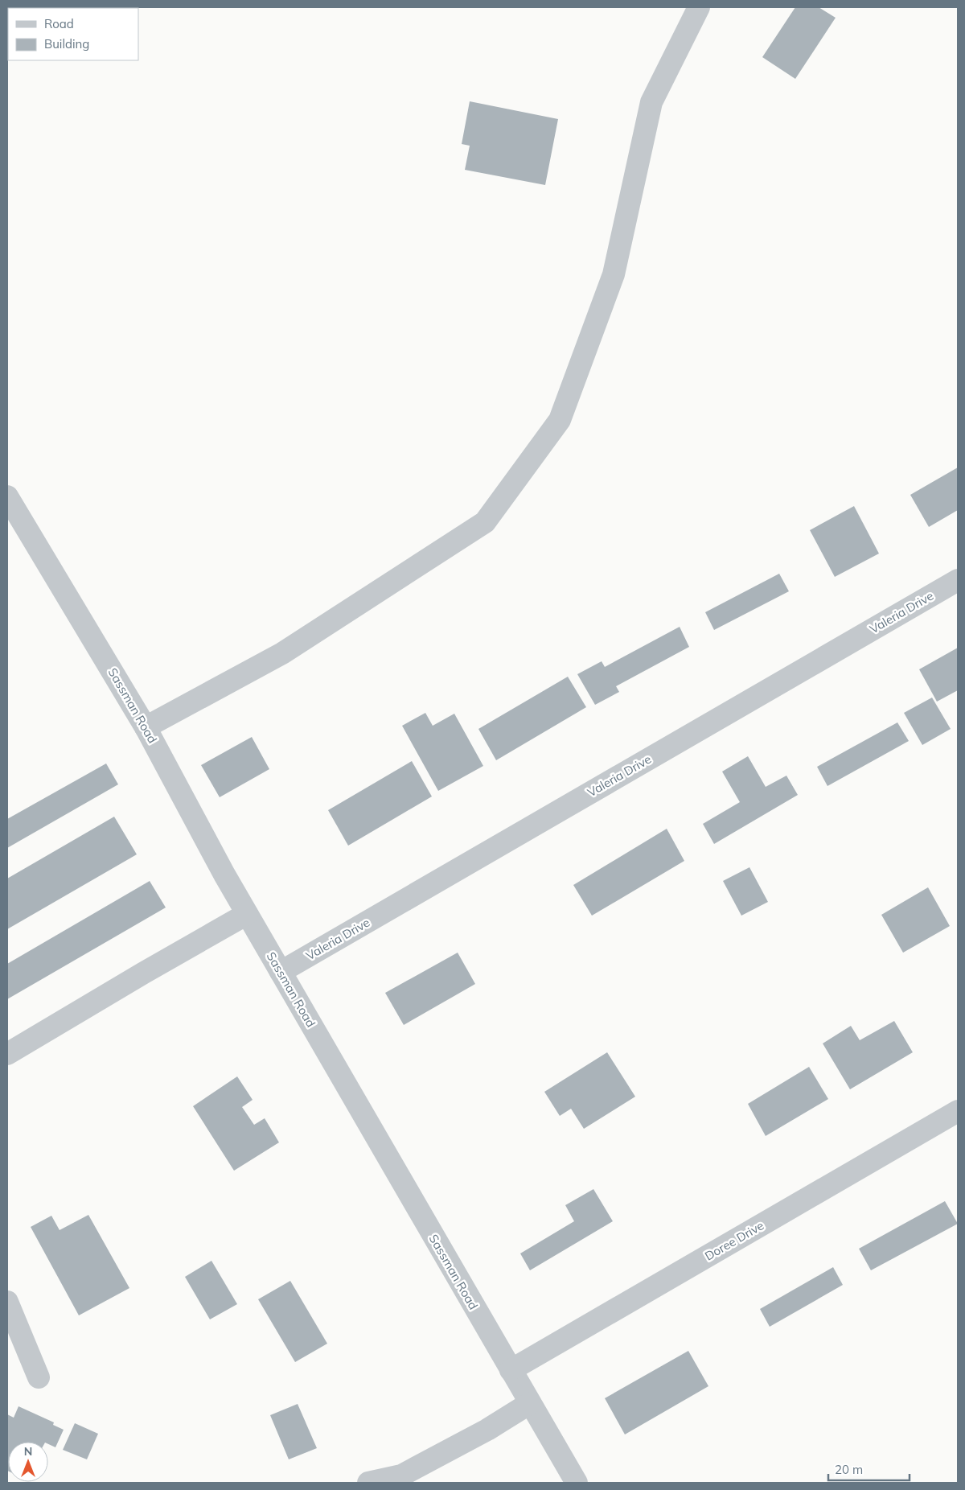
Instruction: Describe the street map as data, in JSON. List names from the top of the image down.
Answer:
{
  "streets": {
    "street": ["Valeria Drive", "Sassman Road", "Doree Drive"]
  },
  "crossings": [
    ["Valeria Drive", "Sassman Road"],
    ["Sassman Road", "Doree Drive"]
  ],
  "legend": ["Road", "Building"],
  "scale_bar": "20 m",
  "north": "top"
}
